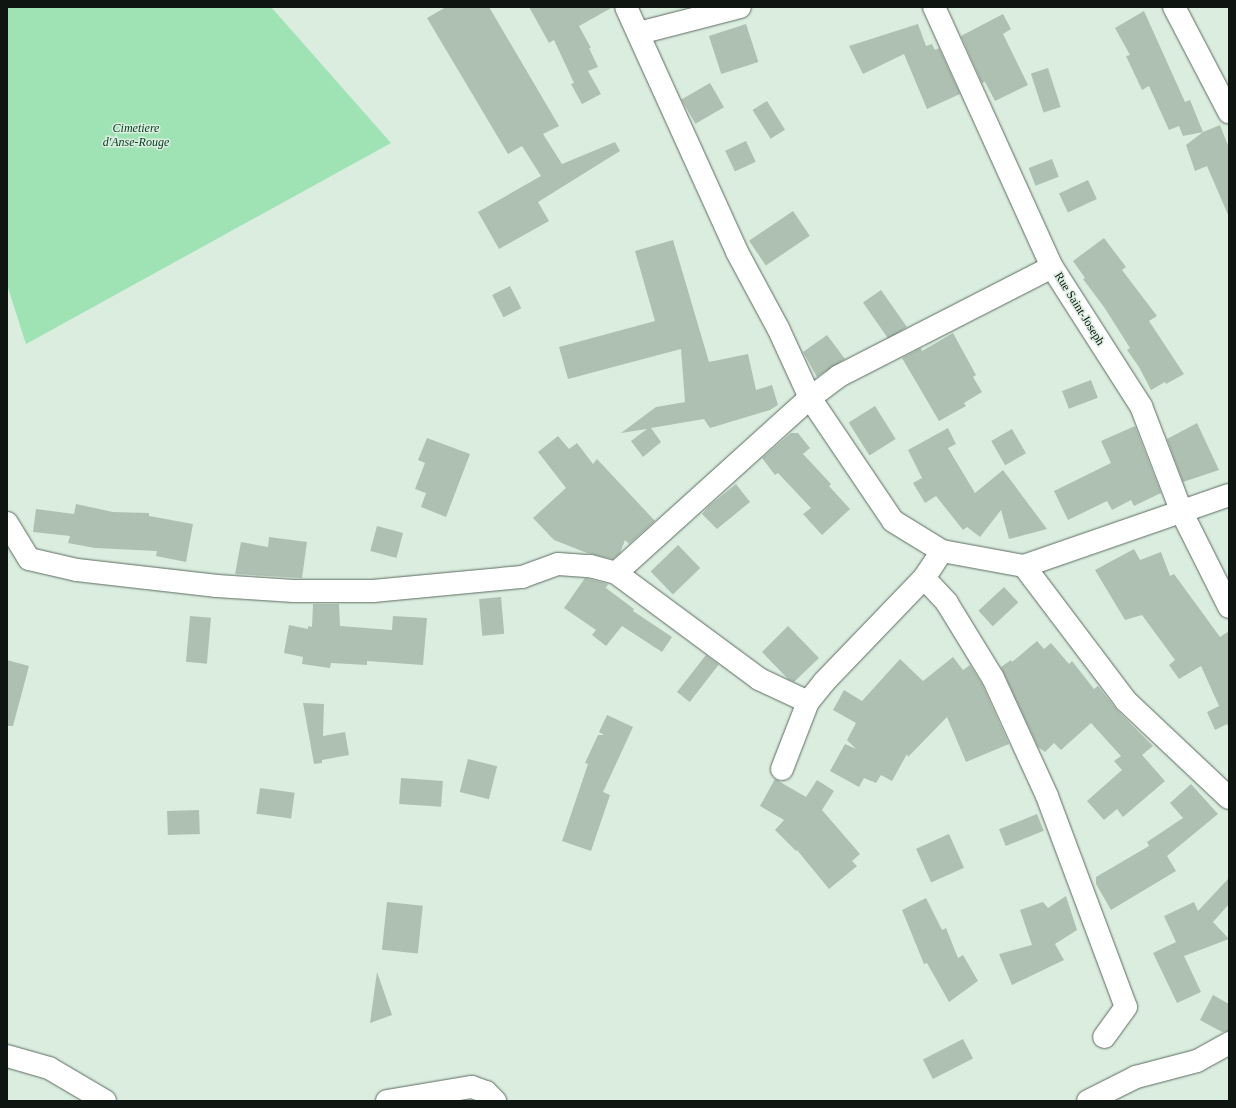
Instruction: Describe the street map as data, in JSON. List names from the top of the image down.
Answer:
{
  "streets": {
    "street": ["Rue Saint-Joseph"]
  },
  "parks": ["Cimetiere d'Anse-Rouge"]
}
